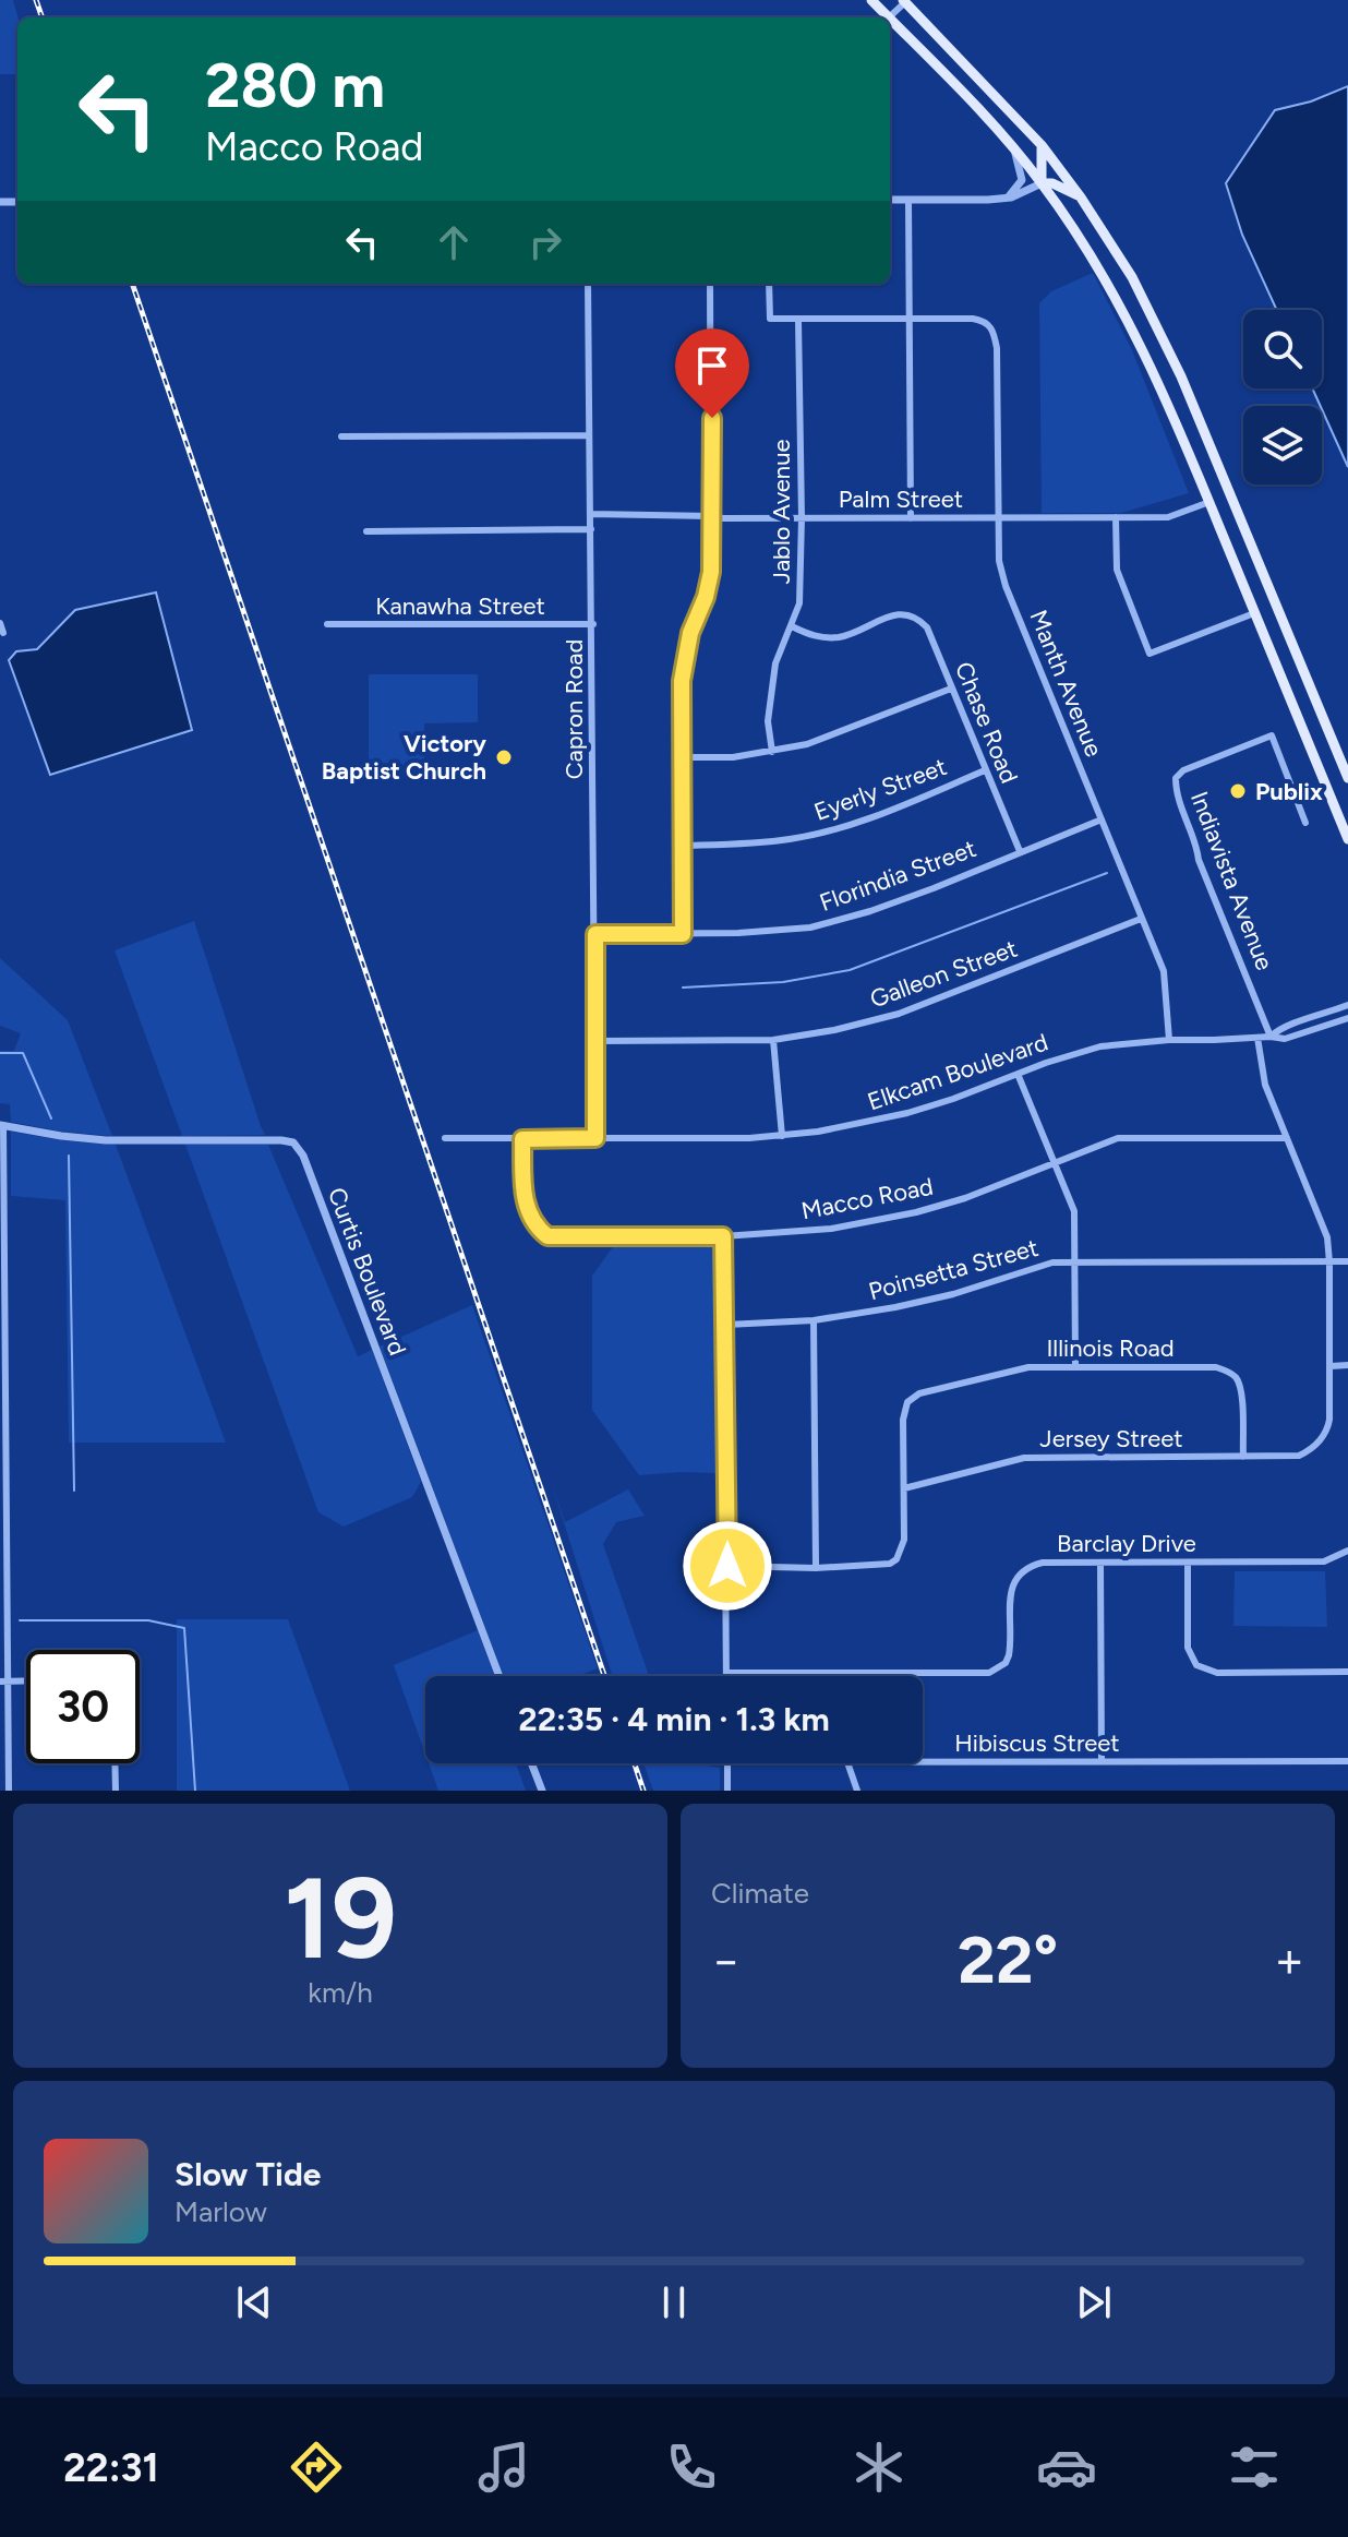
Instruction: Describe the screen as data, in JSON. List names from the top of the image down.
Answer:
{
  "streets": {
    "street": [
      "Palm Street",
      "Jablo Avenue",
      "Kanawha Street",
      "Manth Avenue",
      "Capron Road",
      "Chase Road",
      "Eyerly Street",
      "Florindia Street",
      "Indiavista Avenue",
      "Galleon Street",
      "Elkcam Boulevard",
      "Macco Road",
      "Poinsetta Street",
      "Curtis Boulevard",
      "Illinois Road",
      "Jersey Street",
      "Barclay Drive",
      "Hibiscus Street"
    ]
  },
  "crossings": [
    ["Palm Street", "Jablo Avenue"],
    ["Palm Street", "Manth Avenue"],
    ["Palm Street", "Capron Road"],
    ["Jablo Avenue", "Chase Road"],
    ["Kanawha Street", "Capron Road"],
    ["Manth Avenue", "Florindia Street"],
    ["Manth Avenue", "Galleon Street"],
    ["Manth Avenue", "Elkcam Boulevard"],
    ["Capron Road", "Florindia Street"],
    ["Capron Road", "Galleon Street"],
    ["Capron Road", "Elkcam Boulevard"],
    ["Chase Road", "Eyerly Street"],
    ["Chase Road", "Florindia Street"],
    ["Indiavista Avenue", "Elkcam Boulevard"],
    ["Elkcam Boulevard", "Macco Road"],
    ["Illinois Road", "Jersey Street"]
  ],
  "places": ["Victory Baptist Church", "Publix"],
  "page": {
    "turn": ["280 m", "Macco Road"],
    "limit": "30",
    "trip": "22:35 · 4 min · 1.3 km",
    "tile": [
      ["19", "km/h"],
      "Climate"
    ],
    "heat": ["−", "22°", "+"],
    "song": ["Slow Tide", "Marlow"],
    "tabs": "22:31"
  }
}
